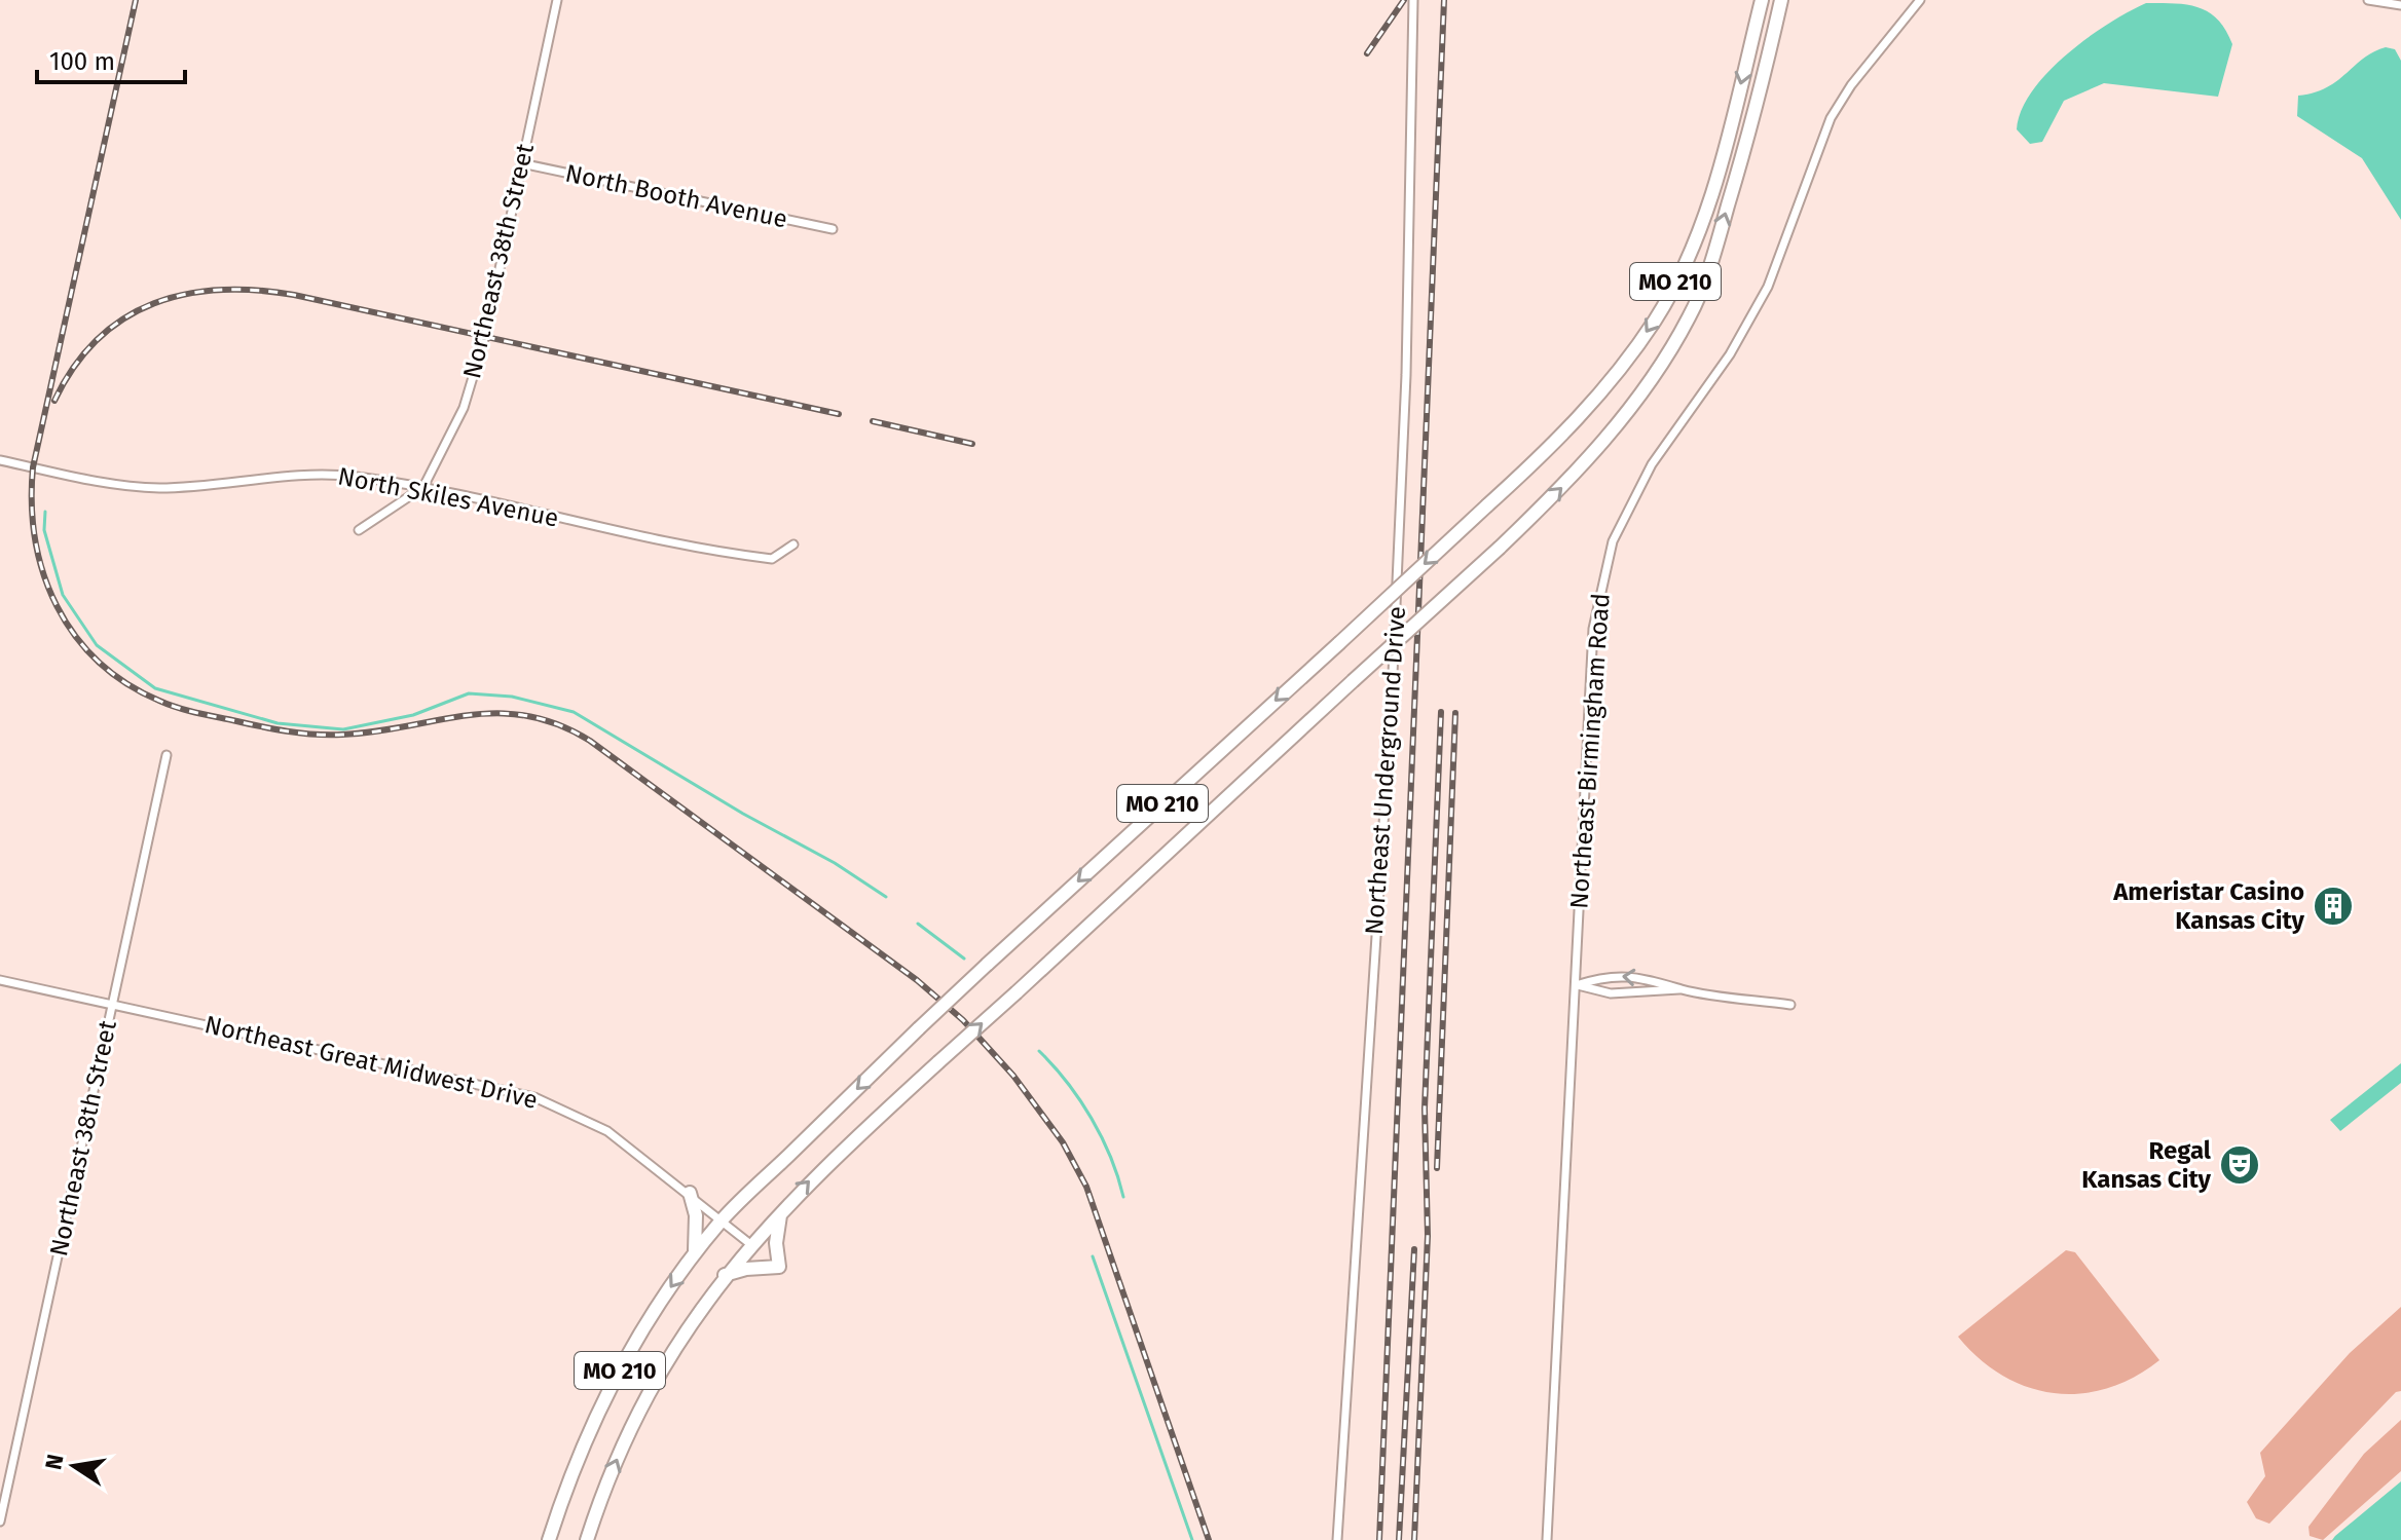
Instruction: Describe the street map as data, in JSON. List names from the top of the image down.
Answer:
{
  "streets": {
    "highway": ["MO 210"],
    "street": [
      "North Booth Avenue",
      "Northeast 38th Street",
      "North Skiles Avenue",
      "Northeast Birmingham Road",
      "Northeast Underground Drive",
      "Northeast Great Midwest Drive"
    ]
  },
  "crossings": [
    ["North Booth Avenue", "Northeast 38th Street"],
    ["Northeast 38th Street", "North Skiles Avenue"],
    ["Northeast 38th Street", "Northeast Great Midwest Drive"],
    ["MO 210", "Northeast Great Midwest Drive"]
  ],
  "places": {
    "building": ["Ameristar Casino Kansas City"],
    "theatre": ["Regal Kansas City"]
  },
  "scale_bar": "100 m",
  "north": "left"
}
